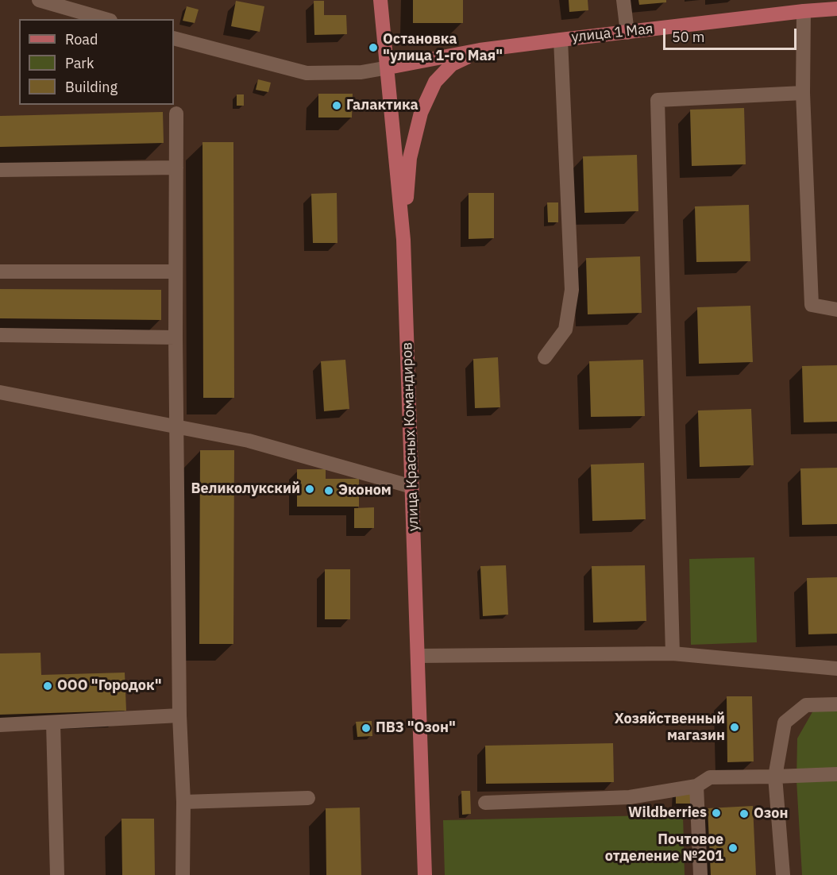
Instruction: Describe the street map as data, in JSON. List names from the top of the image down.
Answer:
{
  "streets": {
    "main road": ["улица 1 Мая", "улица Красных Командиров"]
  },
  "crossings": [
    ["улица 1 Мая", "улица Красных Командиров"]
  ],
  "places": [
    "Остановка \"улица 1-го Мая\"",
    "Галактика",
    "Великолукский",
    "Эконом",
    "ООО \"Городок\"",
    "Хозяйственный магазин",
    "ПВЗ \"Озон\"",
    "Wildberries",
    "Озон",
    "Почтовое отделение №201"
  ],
  "legend": ["Road", "Park", "Building"],
  "scale_bar": "50 m"
}
